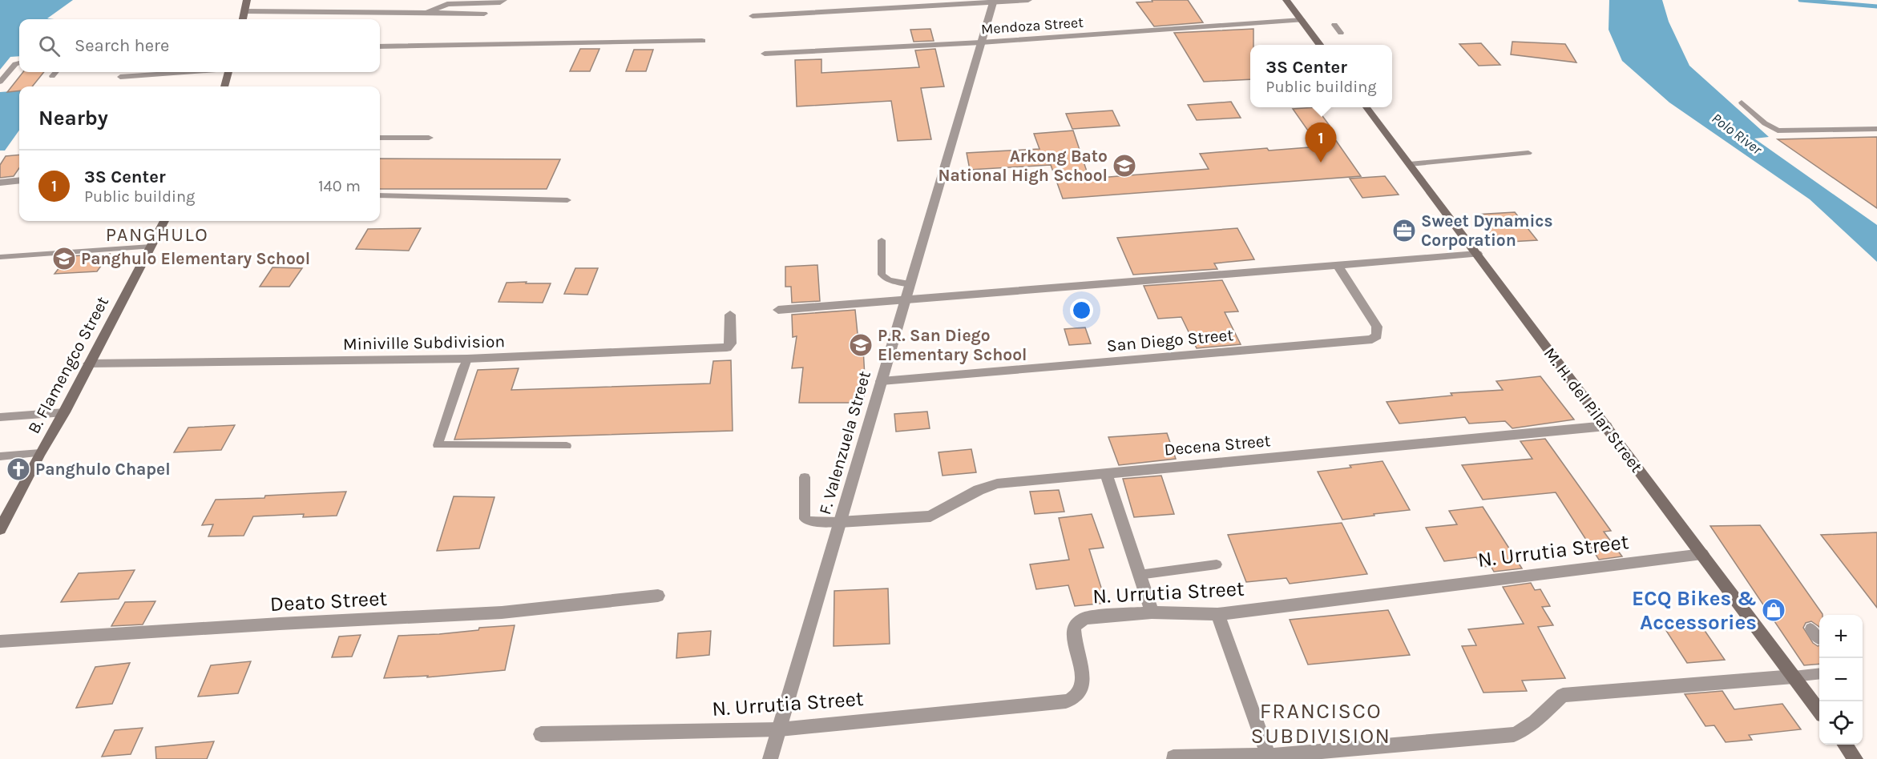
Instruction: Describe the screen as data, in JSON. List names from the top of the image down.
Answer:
{
  "streets": {
    "main road": ["B. Flamengco Street", "M. H. del Pilar Street"],
    "street": [
      "Mendoza Street",
      "San Diego Street",
      "Miniville Subdivision",
      "F. Valenzuela Street",
      "Decena Street",
      "N. Urrutia Street",
      "Deato Street"
    ]
  },
  "crossings": [
    ["Mendoza Street", "F. Valenzuela Street"],
    ["San Diego Street", "F. Valenzuela Street"],
    ["Miniville Subdivision", "B. Flamengco Street"],
    ["M. H. del Pilar Street", "Decena Street"],
    ["M. H. del Pilar Street", "N. Urrutia Street"],
    ["F. Valenzuela Street", "Decena Street"],
    ["F. Valenzuela Street", "N. Urrutia Street"]
  ],
  "districts": ["PANGHULO", "FRANCISCO SUBDIVISION"],
  "water": ["Polo River"],
  "places": {
    "school or university": ["Arkong Bato National High School", "Panghulo Elementary School", "P.R. San Diego Elementary School"],
    "office": ["Sweet Dynamics Corporation"],
    "church": ["Panghulo Chapel"],
    "shop": ["ECQ Bikes & Accessories"]
  },
  "page": {
    "search": "Search here",
    "popup": ["3S Center", "Public building"],
    "heading": "Nearby",
    "pins": "1",
    "list": [
      {
        "mark": "1",
        "name": "3S Center",
        "note": "Public building",
        "value": "140 m"
      }
    ],
    "map_buttons": ["+", "−"]
  }
}
